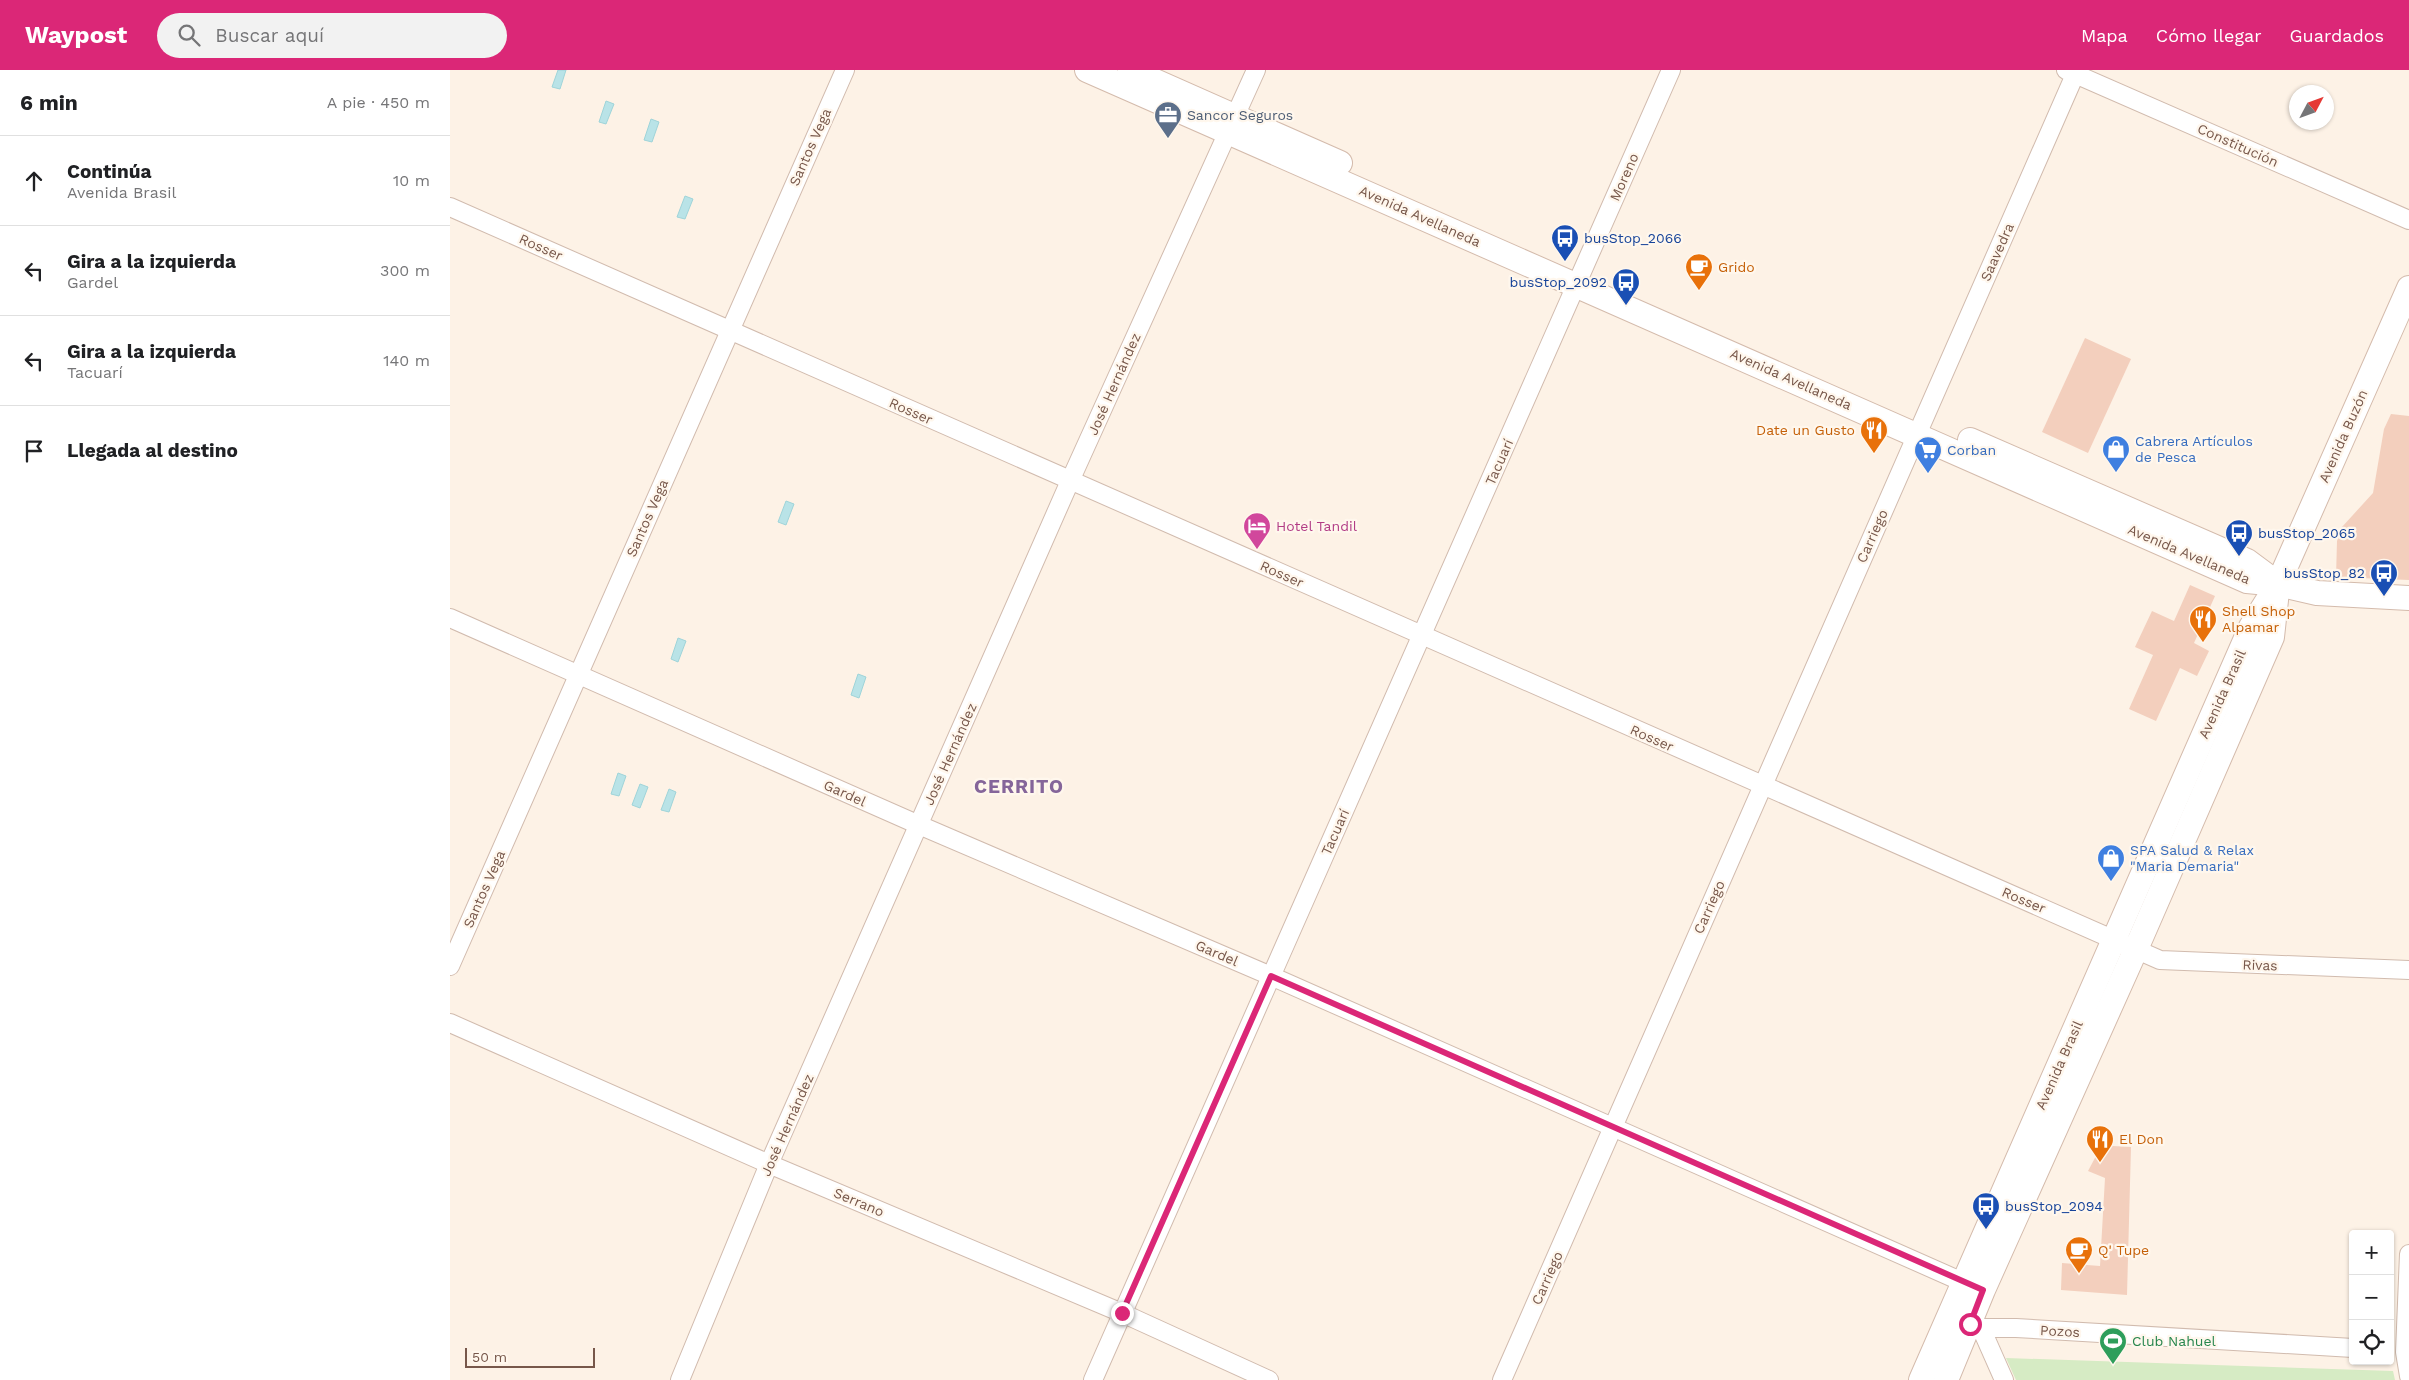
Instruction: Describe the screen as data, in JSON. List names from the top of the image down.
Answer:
{
  "streets": {
    "main road": ["Avenida Avellaneda", "Avenida Buzón", "Avenida Brasil"],
    "street": [
      "Constitución",
      "Santos Vega",
      "Moreno",
      "Rosser",
      "Saavedra",
      "José Hernández",
      "Tacuarí",
      "Carriego",
      "Gardel",
      "Rivas",
      "Serrano",
      "Pozos"
    ]
  },
  "crossings": [
    ["Constitución", "Saavedra"],
    ["Santos Vega", "Rosser"],
    ["Santos Vega", "Gardel"],
    ["Moreno", "Avenida Avellaneda"],
    ["Moreno", "Tacuarí"],
    ["Avenida Avellaneda", "Saavedra"],
    ["Avenida Avellaneda", "José Hernández"],
    ["Avenida Avellaneda", "Avenida Buzón"],
    ["Avenida Avellaneda", "Tacuarí"],
    ["Avenida Avellaneda", "Carriego"],
    ["Avenida Avellaneda", "Avenida Brasil"],
    ["Rosser", "José Hernández"],
    ["Rosser", "Tacuarí"],
    ["Rosser", "Carriego"],
    ["Rosser", "Avenida Brasil"],
    ["Rosser", "Rivas"],
    ["Saavedra", "Carriego"],
    ["José Hernández", "Gardel"],
    ["José Hernández", "Serrano"],
    ["Avenida Buzón", "Avenida Brasil"],
    ["Tacuarí", "Gardel"],
    ["Tacuarí", "Serrano"],
    ["Carriego", "Gardel"],
    ["Avenida Brasil", "Gardel"],
    ["Avenida Brasil", "Rivas"],
    ["Avenida Brasil", "Pozos"]
  ],
  "districts": ["CERRITO"],
  "places": {
    "office": ["Sancor Seguros"],
    "bus stop": [
      "busStop_2066",
      "busStop_2092",
      "busStop_2065",
      "busStop_82",
      "busStop_2094"
    ],
    "cafe": ["Grido", "Q' Tupe"],
    "restaurant": ["Date un Gusto", "Shell Shop Alpamar", "El Don"],
    "shop": ["Cabrera Artículos de Pesca", "SPA Salud & Relax \"Maria Demaria\""],
    "supermarket": ["Corban"],
    "hotel": ["Hotel Tandil"],
    "sports": ["Club Nahuel"]
  },
  "scale_bar": "50 m",
  "north": "top right",
  "page": {
    "header": "Waypost",
    "search": "Buscar aquí",
    "nav": ["Mapa", "Cómo llegar", "Guardados"],
    "heading": ["6 min", "A pie · 450 m"],
    "list": [
      ["Continúa", "Avenida Brasil", "10 m"],
      ["Gira a la izquierda", "Gardel", "300 m"],
      ["Gira a la izquierda", "Tacuarí", "140 m"],
      "Llegada al destino"
    ],
    "map_buttons": ["+", "−"],
    "scale": "50 m"
  }
}
